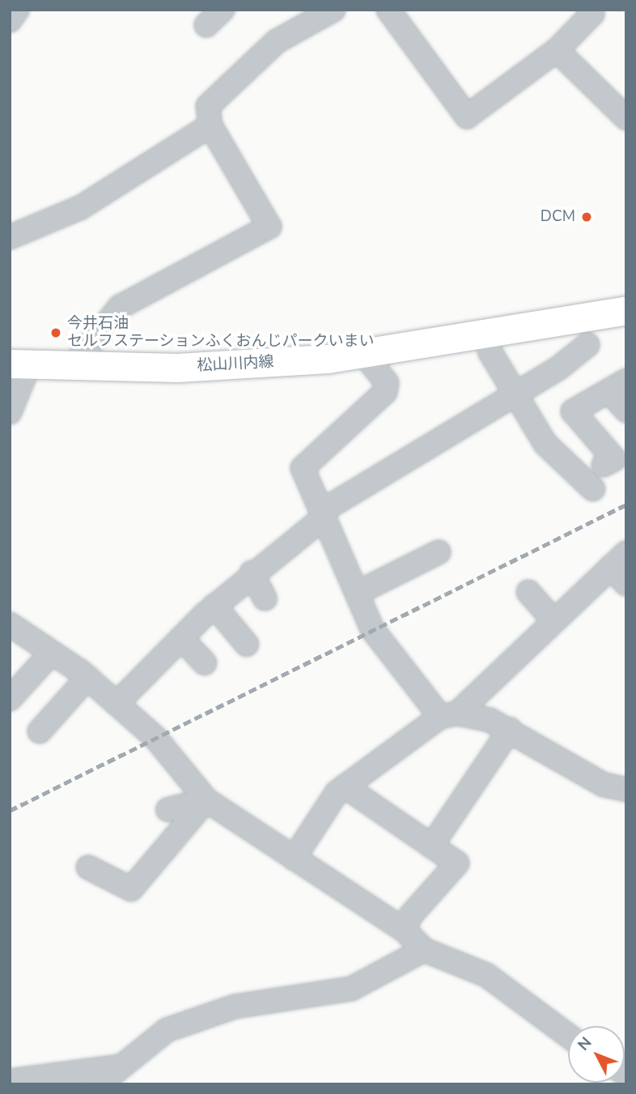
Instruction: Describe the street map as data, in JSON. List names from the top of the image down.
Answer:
{
  "streets": {
    "main road": ["松山川内線"]
  },
  "places": ["DCM", "今井石油 セルフステーションふくおんじパークいまい"],
  "north": "top left"
}
